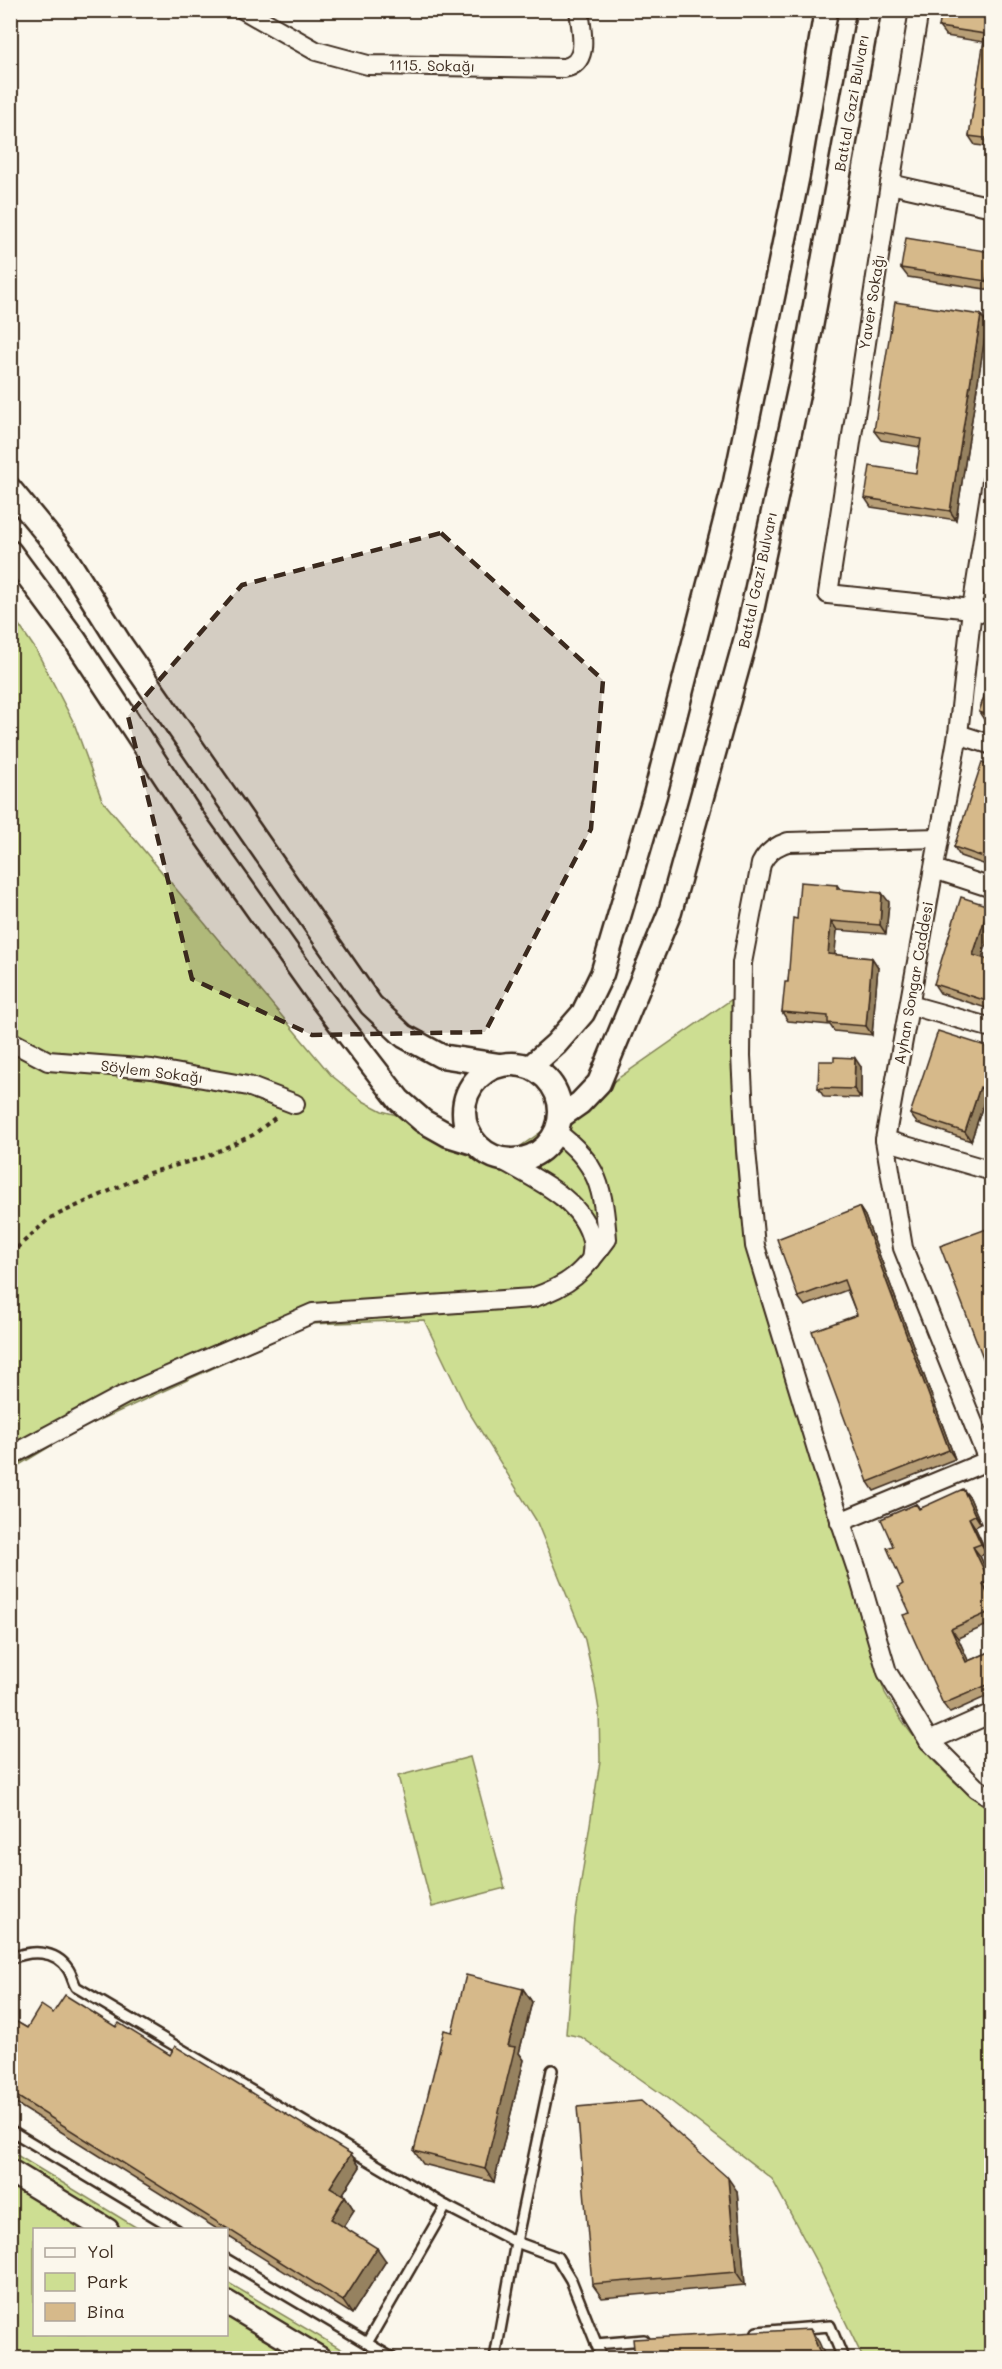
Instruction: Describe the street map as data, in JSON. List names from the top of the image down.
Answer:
{
  "streets": {
    "street": [
      "1115. Sokağı",
      "Battal Gazi Bulvarı",
      "Yaver Sokağı",
      "Ayhan Songar Caddesi",
      "Söylem Sokağı"
    ]
  },
  "crossings": [
    ["Yaver Sokağı", "Ayhan Songar Caddesi"]
  ],
  "legend": ["Yol", "Park", "Bina"]
}
